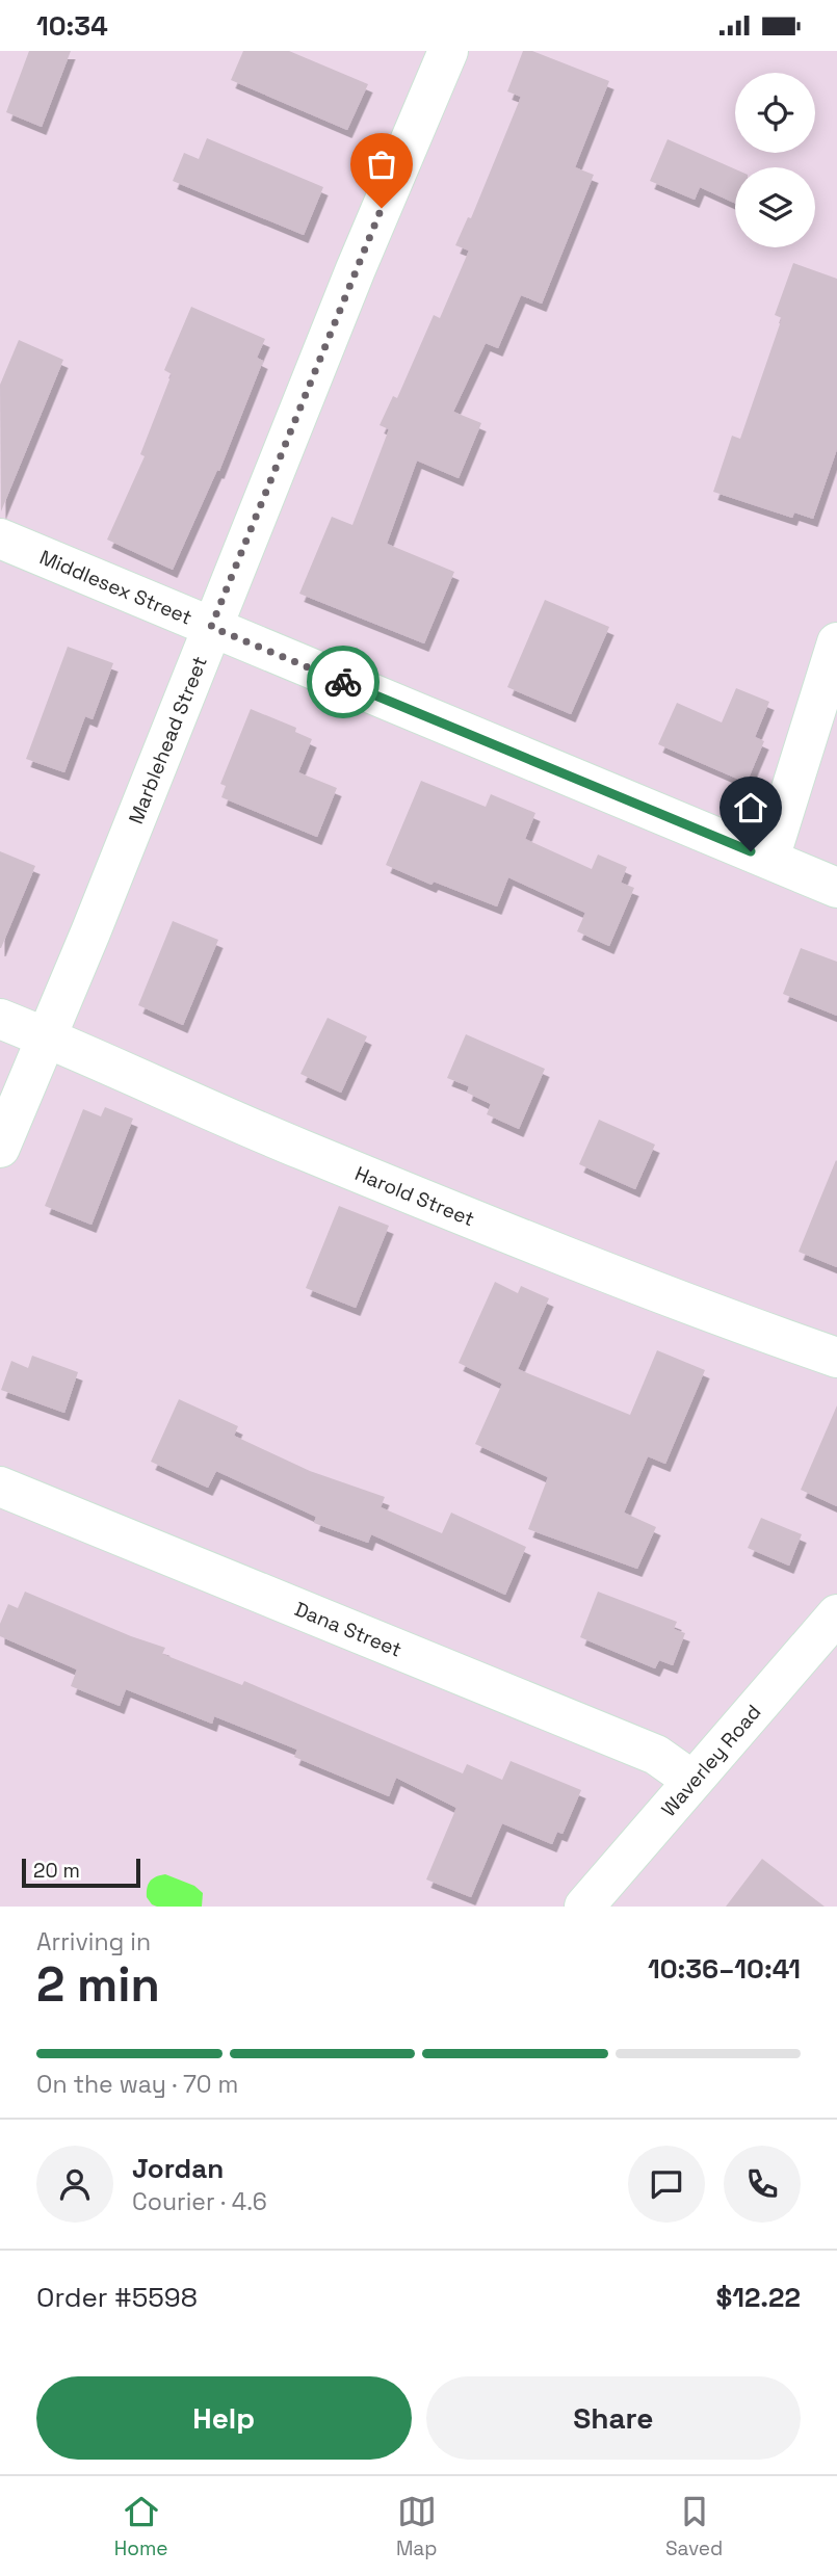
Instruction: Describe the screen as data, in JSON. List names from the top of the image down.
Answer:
{
  "streets": {
    "street": [
      "Middlesex Street",
      "Marblehead Street",
      "Harold Street",
      "Dana Street",
      "Waverley Road"
    ]
  },
  "crossings": [
    ["Middlesex Street", "Marblehead Street"],
    ["Marblehead Street", "Harold Street"],
    ["Dana Street", "Waverley Road"]
  ],
  "scale_bar": "20 m",
  "page": {
    "status": "10:34",
    "scale": "20 m",
    "heading": ["2 min", "Arriving in", "10:36–10:41"],
    "panel": [
      "Jordan",
      "Courier · 4.6",
      "Order #5598",
      "$12.22"
    ],
    "bar": "On the way · 70 m",
    "buttons": ["Help", "Share"],
    "tabs": ["Home", "Map", "Saved"]
  }
}
